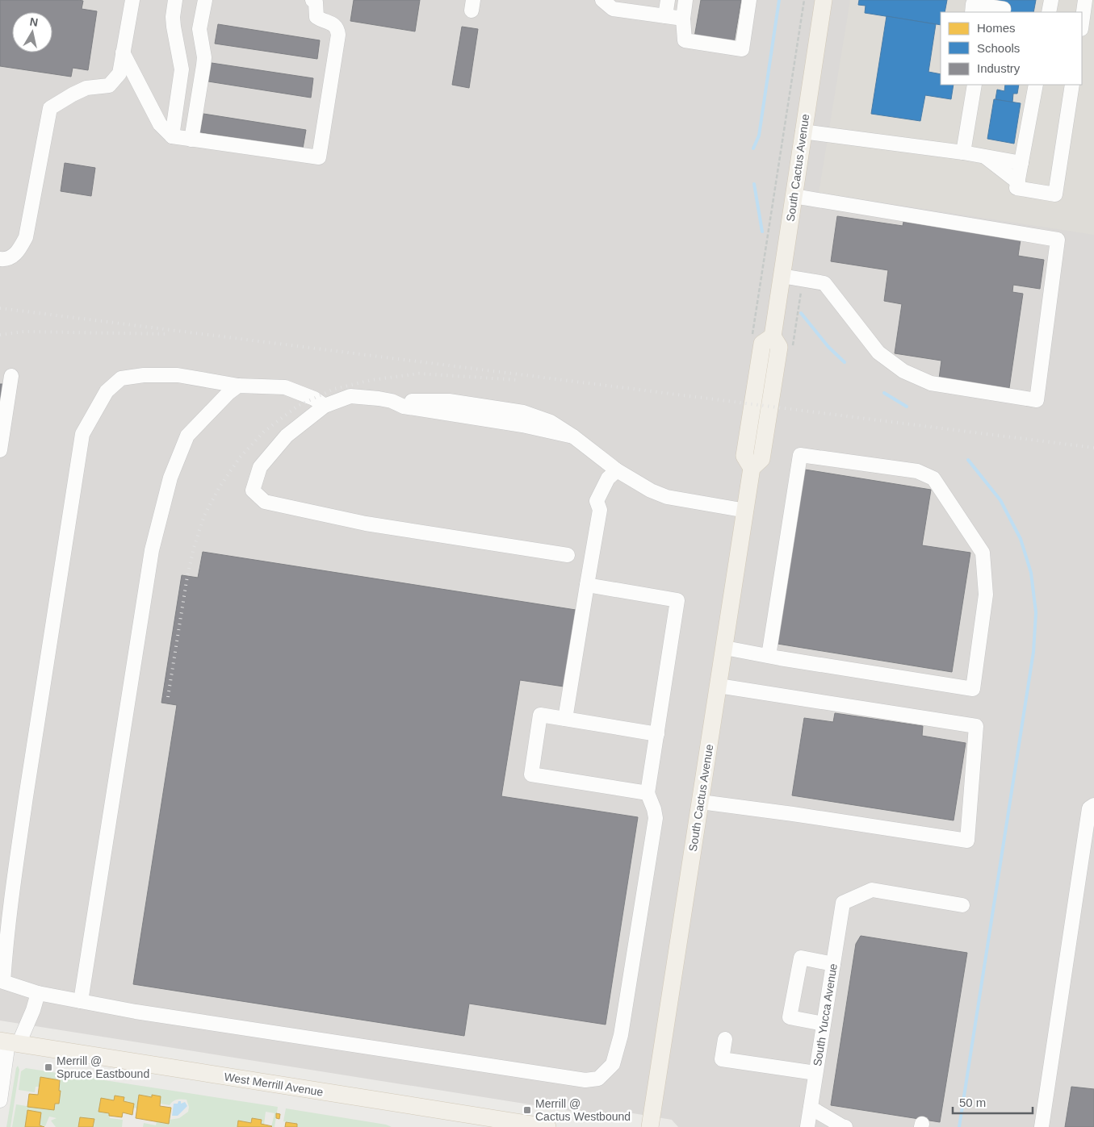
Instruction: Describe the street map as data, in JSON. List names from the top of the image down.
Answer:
{
  "streets": {
    "main road": ["South Cactus Avenue", "West Merrill Avenue"],
    "street": ["South Yucca Avenue"]
  },
  "places": {
    "transit": ["Merrill @ Spruce Eastbound", "Merrill @ Cactus Westbound"]
  },
  "legend": ["Homes", "Schools", "Industry"],
  "scale_bar": "50 m",
  "north": "top"
}
